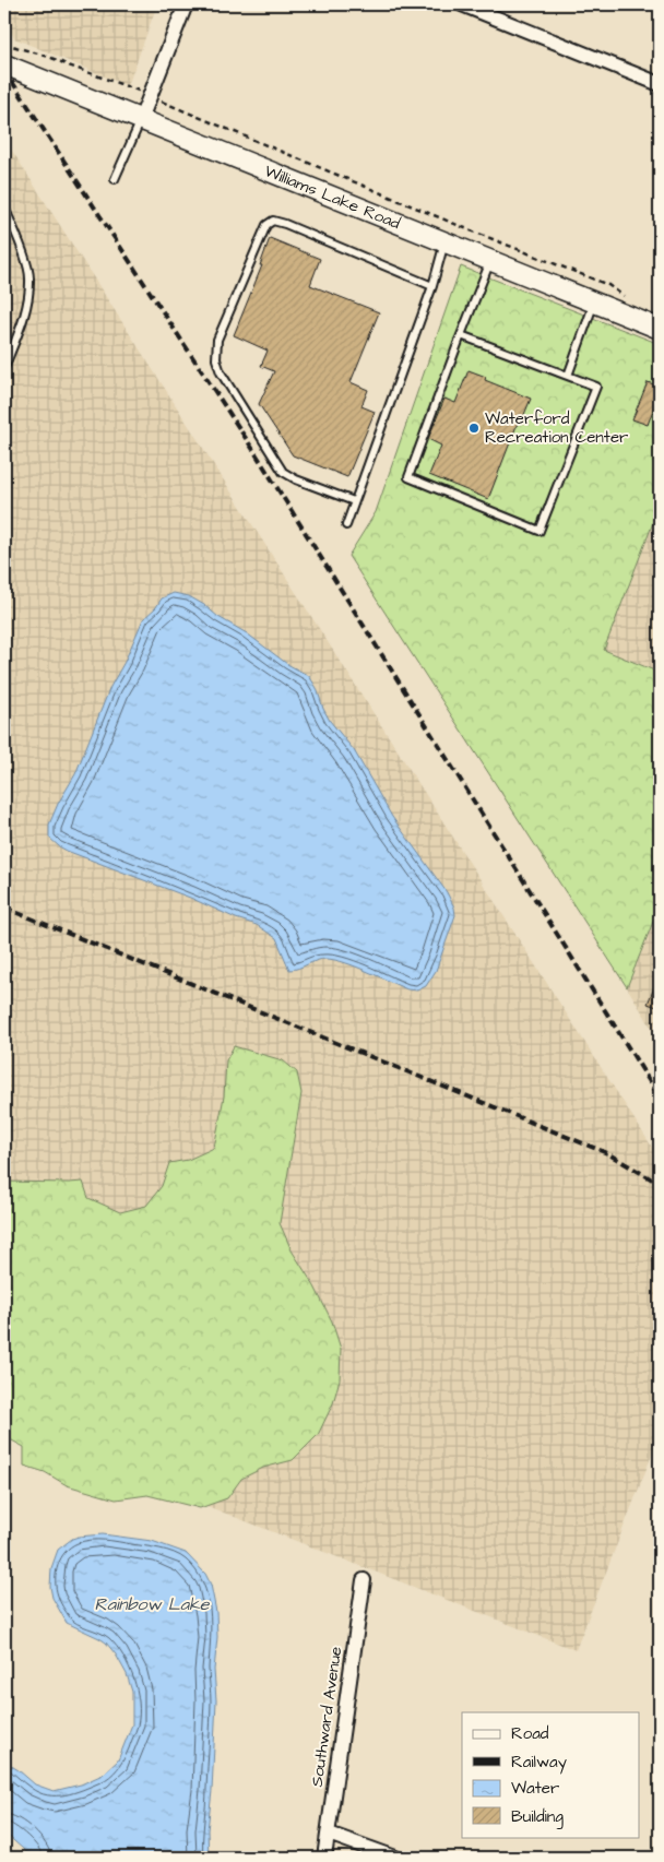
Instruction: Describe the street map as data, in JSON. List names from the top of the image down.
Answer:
{
  "streets": {
    "main road": ["Williams Lake Road"],
    "street": ["Southward Avenue"]
  },
  "water": ["Rainbow Lake"],
  "places": ["Waterford Recreation Center"],
  "legend": [
    "Road",
    "Railway",
    "Water",
    "Building"
  ]
}
